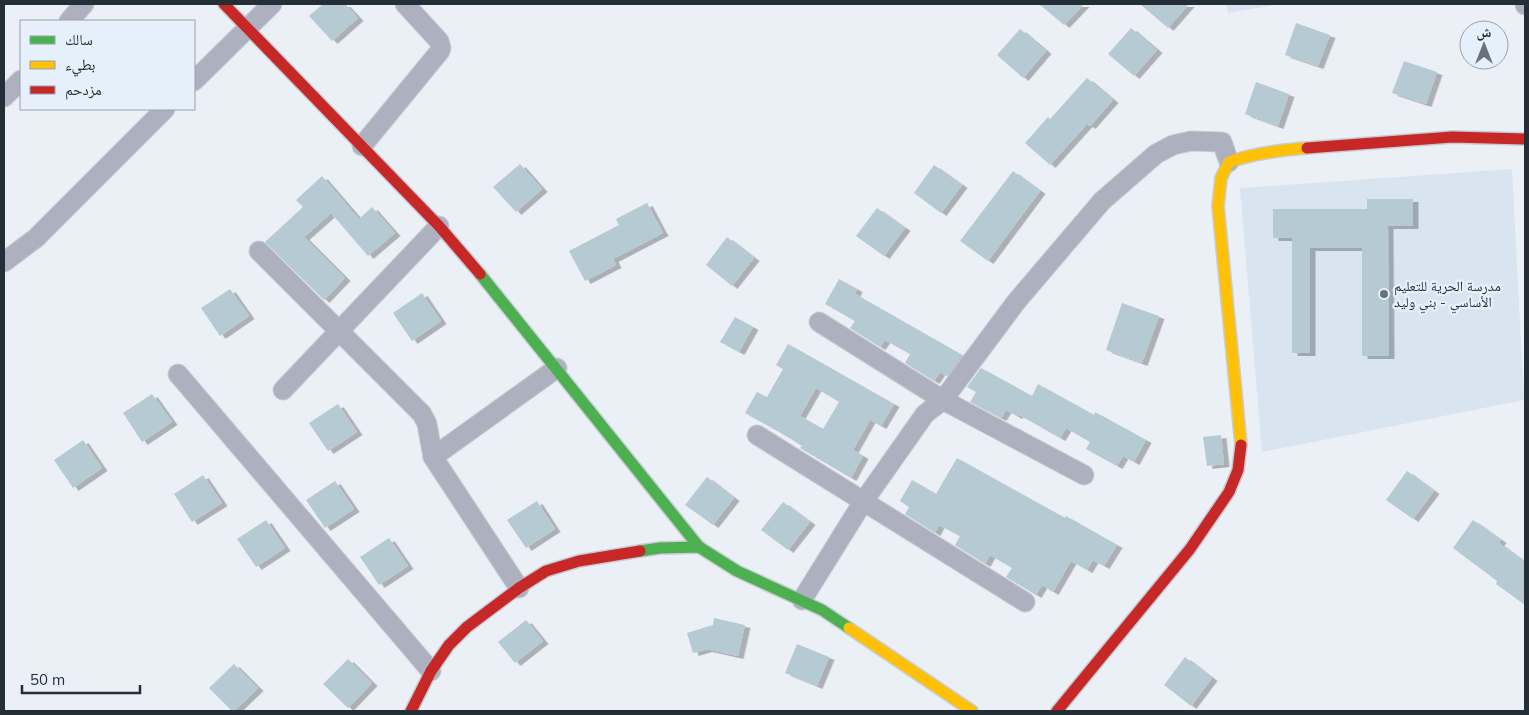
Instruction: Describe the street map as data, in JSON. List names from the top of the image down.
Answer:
{
  "places": ["مدرسة الحرية للتعليم الأساسي - بني وليد"],
  "legend": ["سالك", "بطيء", "مزدحم"],
  "scale_bar": "50 m",
  "north": "top"
}
